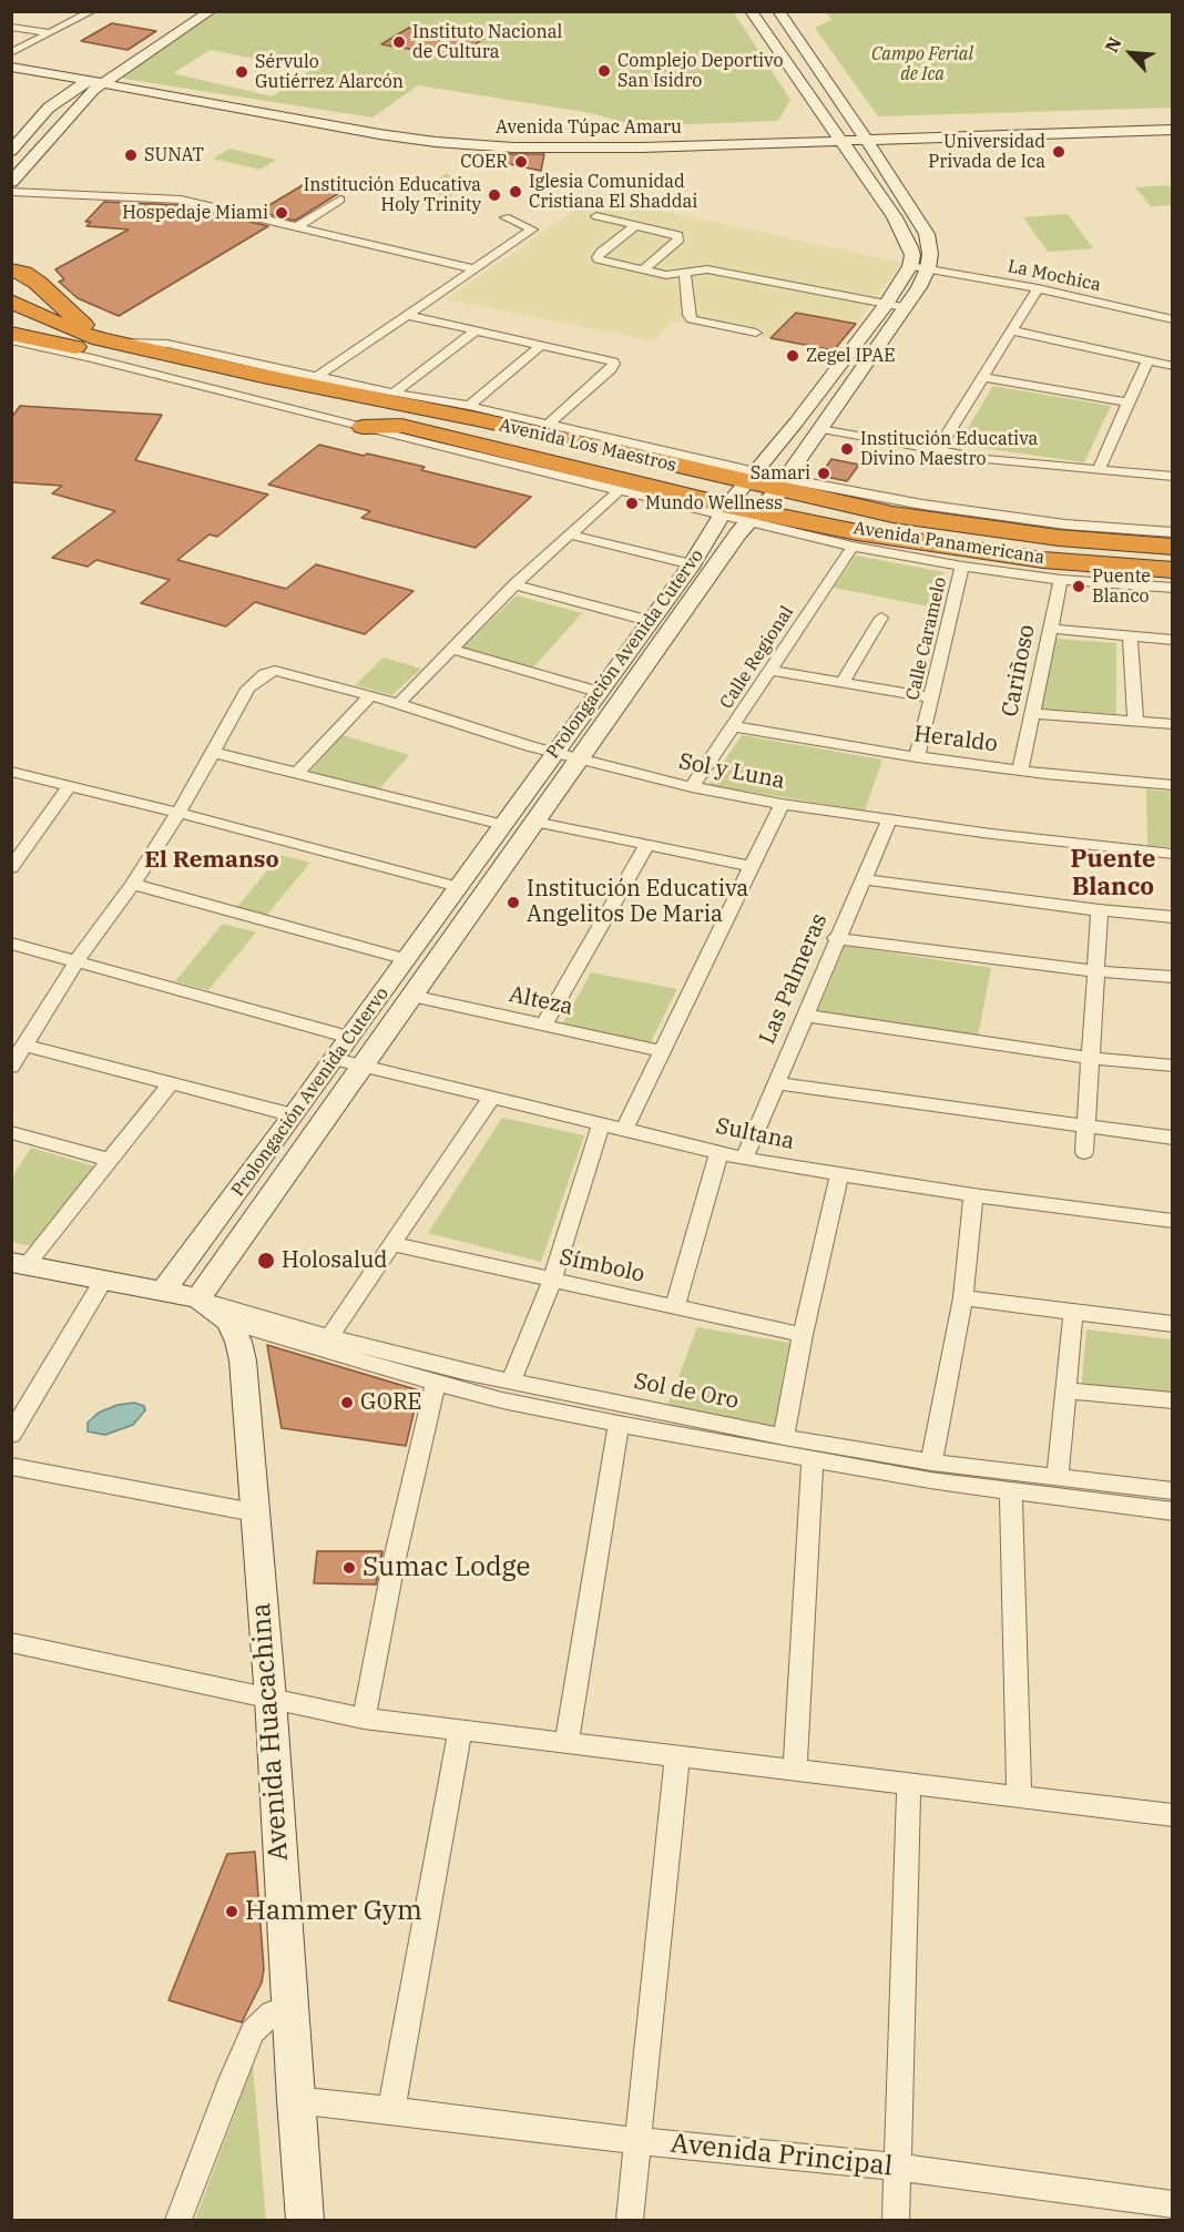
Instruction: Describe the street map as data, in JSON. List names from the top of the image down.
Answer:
{
  "streets": {
    "highway": ["Avenida Los Maestros"],
    "street": [
      "Avenida Túpac Amaru",
      "La Mochica",
      "Avenida Panamericana",
      "Calle Caramelo",
      "Prolongación Avenida Cutervo",
      "Calle Regional",
      "Cariñoso",
      "Heraldo",
      "Sol y Luna",
      "Las Palmeras",
      "Alteza",
      "Sultana",
      "Símbolo",
      "Sol de Oro",
      "Avenida Huacachina",
      "Avenida Principal"
    ]
  },
  "crossings": [
    ["La Mochica", "Prolongación Avenida Cutervo"],
    ["Avenida Los Maestros", "Avenida Panamericana"],
    ["Avenida Los Maestros", "Prolongación Avenida Cutervo"],
    ["Avenida Panamericana", "Calle Caramelo"],
    ["Avenida Panamericana", "Prolongación Avenida Cutervo"],
    ["Avenida Panamericana", "Calle Regional"],
    ["Avenida Panamericana", "Cariñoso"],
    ["Calle Caramelo", "Heraldo"],
    ["Prolongación Avenida Cutervo", "Sol y Luna"],
    ["Prolongación Avenida Cutervo", "Alteza"],
    ["Prolongación Avenida Cutervo", "Sultana"],
    ["Prolongación Avenida Cutervo", "Sol de Oro"],
    ["Calle Regional", "Heraldo"],
    ["Calle Regional", "Sol y Luna"],
    ["Cariñoso", "Heraldo"],
    ["Sol y Luna", "Las Palmeras"],
    ["Las Palmeras", "Sultana"],
    ["Avenida Huacachina", "Avenida Principal"]
  ],
  "districts": ["El Remanso", "Puente Blanco"],
  "parks": ["Campo Ferial de Ica"],
  "places": [
    "Instituto Nacional de Cultura",
    "Complejo Deportivo San Isidro",
    "Sérvulo Gutiérrez Alarcón",
    "Universidad Privada de Ica",
    "SUNAT",
    "COER",
    "Iglesia Comunidad Cristiana El Shaddai",
    "Institución Educativa Holy Trinity",
    "Hospedaje Miami",
    "Zegel IPAE",
    "Institución Educativa Divino Maestro",
    "Samari",
    "Mundo Wellness",
    "Puente Blanco",
    "Institución Educativa Angelitos De Maria",
    "Holosalud",
    "GORE",
    "Sumac Lodge",
    "Hammer Gym"
  ],
  "north": "top left"
}
